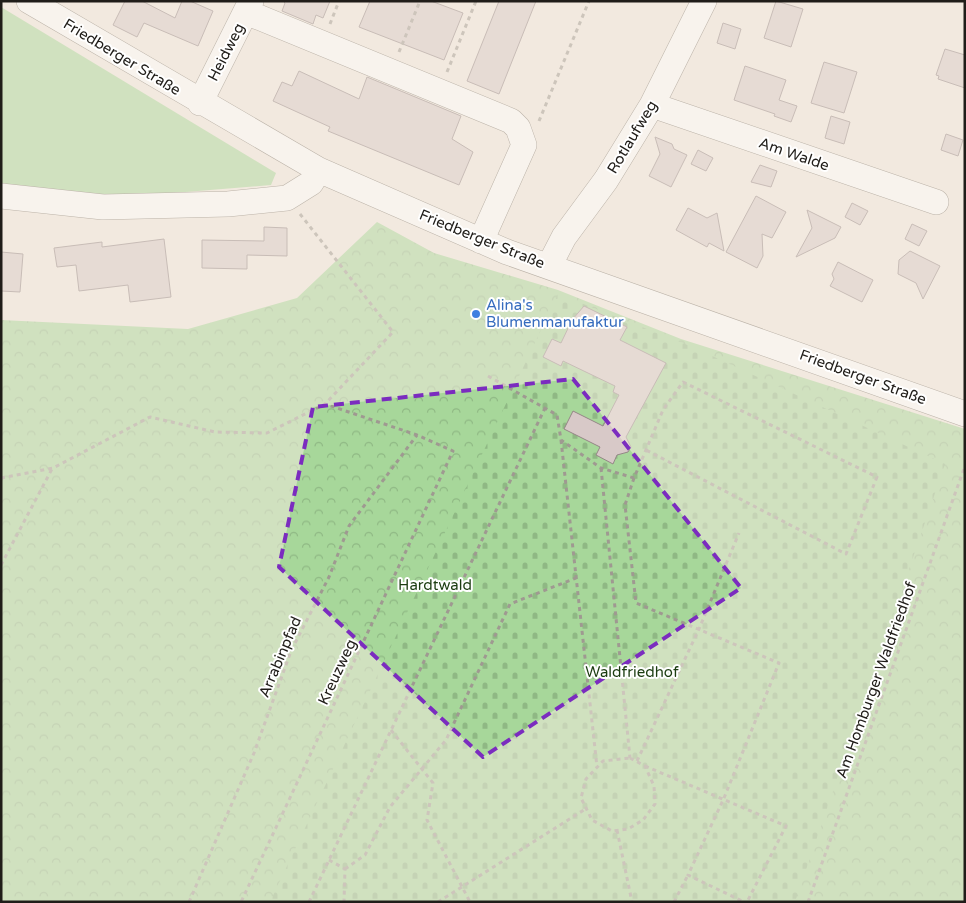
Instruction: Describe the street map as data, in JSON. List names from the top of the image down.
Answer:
{
  "streets": {
    "street": [
      "Heidweg",
      "Friedberger Straße",
      "Rotlaufweg",
      "Am Walde"
    ],
    "path": ["Arrabinpfad", "Kreuzweg", "Am Homburger Waldfriedhof"]
  },
  "crossings": [
    ["Heidweg", "Friedberger Straße"],
    ["Friedberger Straße", "Rotlaufweg"],
    ["Rotlaufweg", "Am Walde"],
    ["Arrabinpfad", "Kreuzweg"]
  ],
  "parks": ["Hardtwald", "Waldfriedhof"],
  "places": ["Alina's Blumenmanufaktur"]
}
